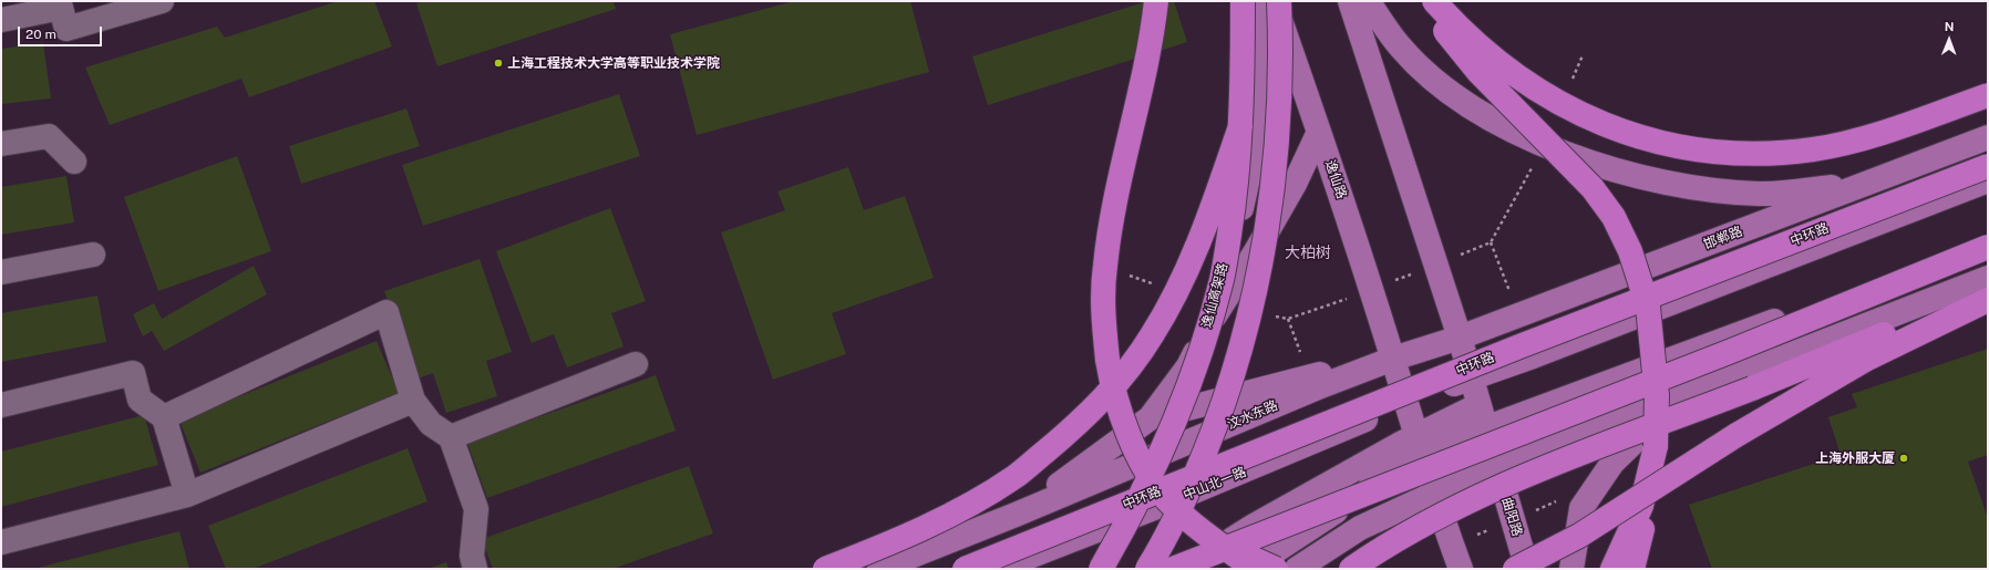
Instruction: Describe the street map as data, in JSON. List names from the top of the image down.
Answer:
{
  "streets": {
    "highway": ["中环路", "逸仙高架路"],
    "main road": [
      "逸仙路",
      "邯郸路",
      "汶水东路",
      "中山北一路",
      "曲阳路"
    ]
  },
  "crossings": [
    ["逸仙路", "邯郸路"],
    ["逸仙路", "汶水东路"],
    ["逸仙路", "中山北一路"],
    ["邯郸路", "汶水东路"],
    ["邯郸路", "曲阳路"],
    ["中山北一路", "曲阳路"]
  ],
  "districts": ["大柏树"],
  "places": ["上海工程技术大学高等职业技术学院", "上海外服大厦"],
  "scale_bar": "20 m",
  "north": "top"
}
